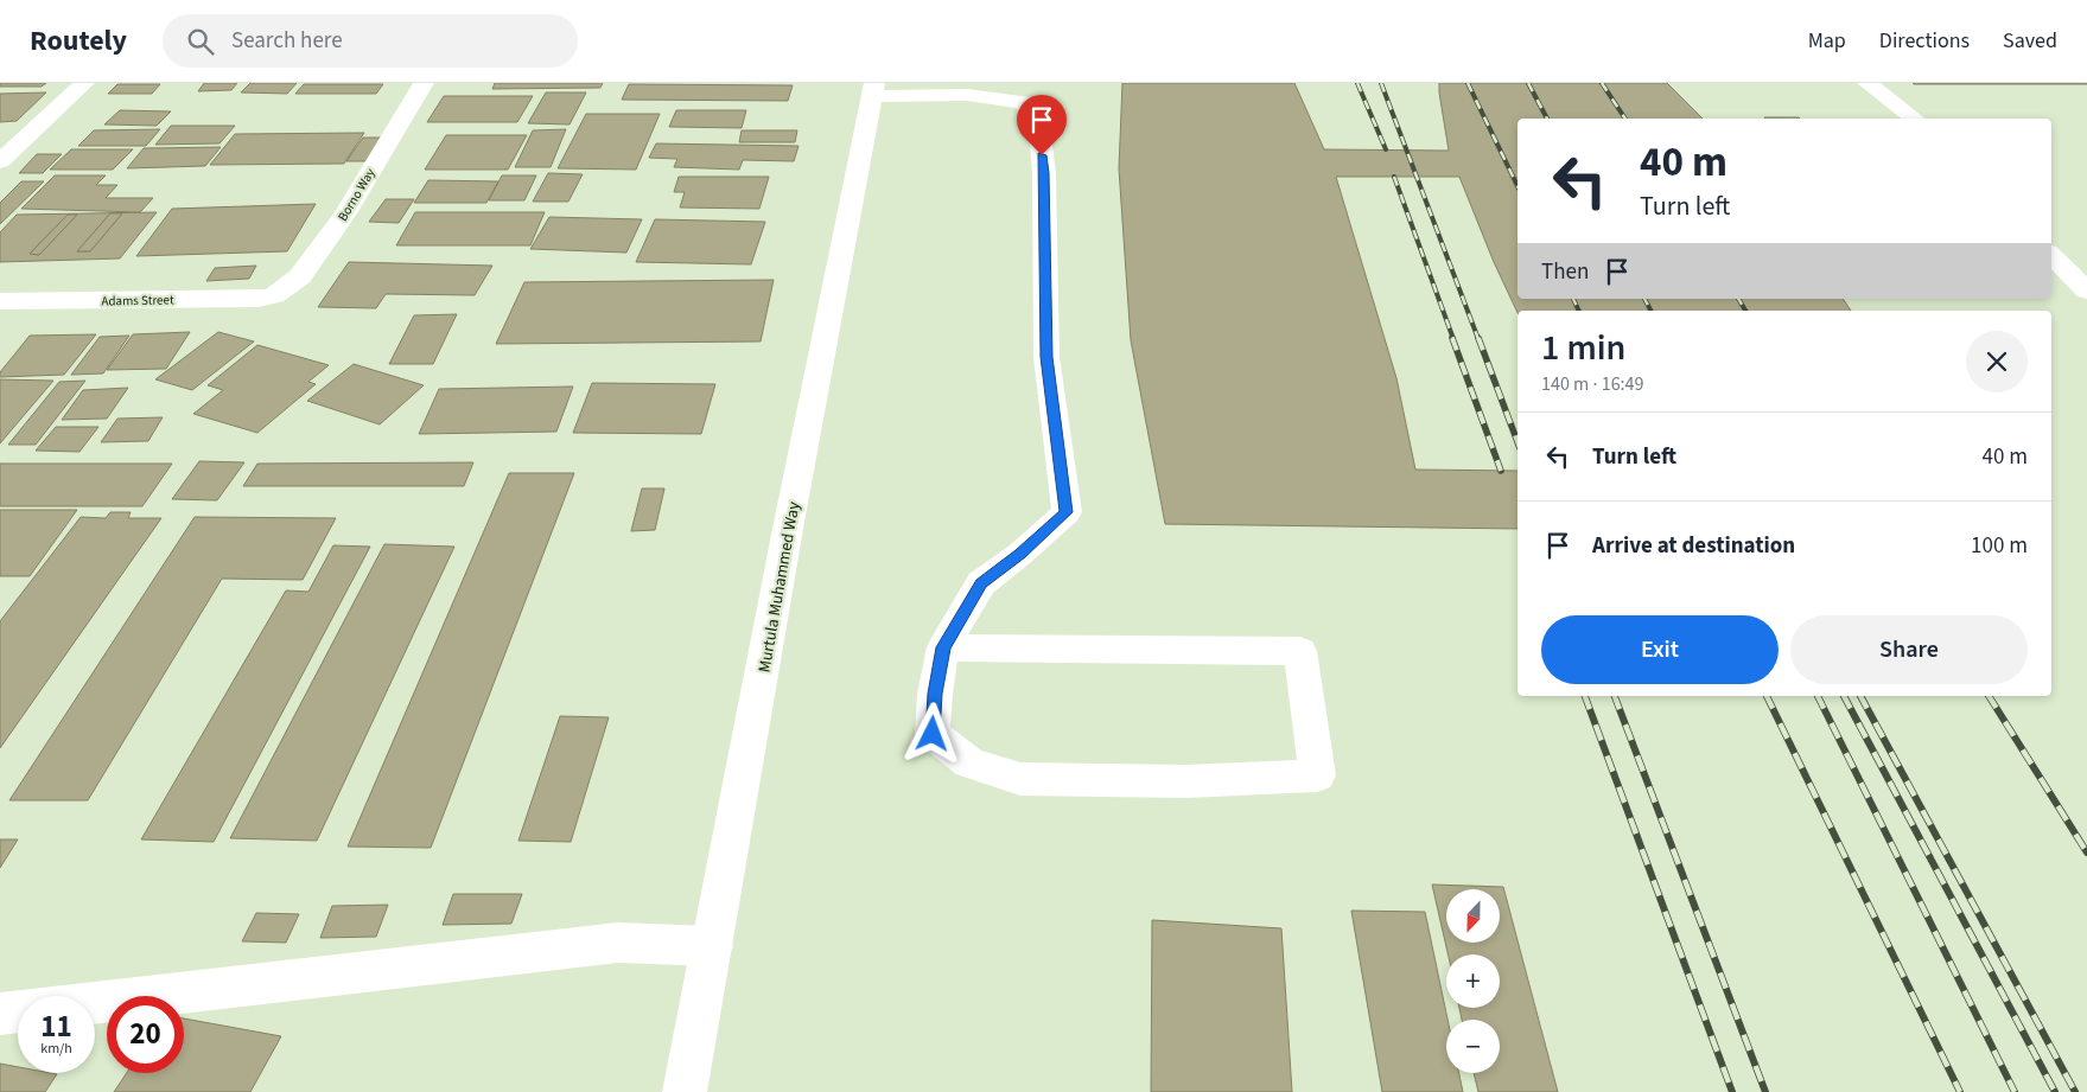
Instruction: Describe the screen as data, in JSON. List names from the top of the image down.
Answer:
{
  "streets": {
    "main road": ["Borno Way", "Adams Street", "Murtula Muhammed Way"]
  },
  "crossings": [
    ["Borno Way", "Adams Street"]
  ],
  "north": "bottom",
  "page": {
    "header": "Routely",
    "search": "Search here",
    "nav": ["Map", "Directions", "Saved"],
    "turn": ["40 m", "Turn left"],
    "then": "Then",
    "heading": ["1 min", "140 m · 16:49"],
    "list": [
      {
        "name": "Turn left",
        "value": "40 m"
      },
      {
        "name": "Arrive at destination",
        "value": "100 m"
      }
    ],
    "buttons": ["Exit", "Share"],
    "map_buttons": ["+", "−"],
    "speed": "11 km/h",
    "limit": "20"
  }
}
